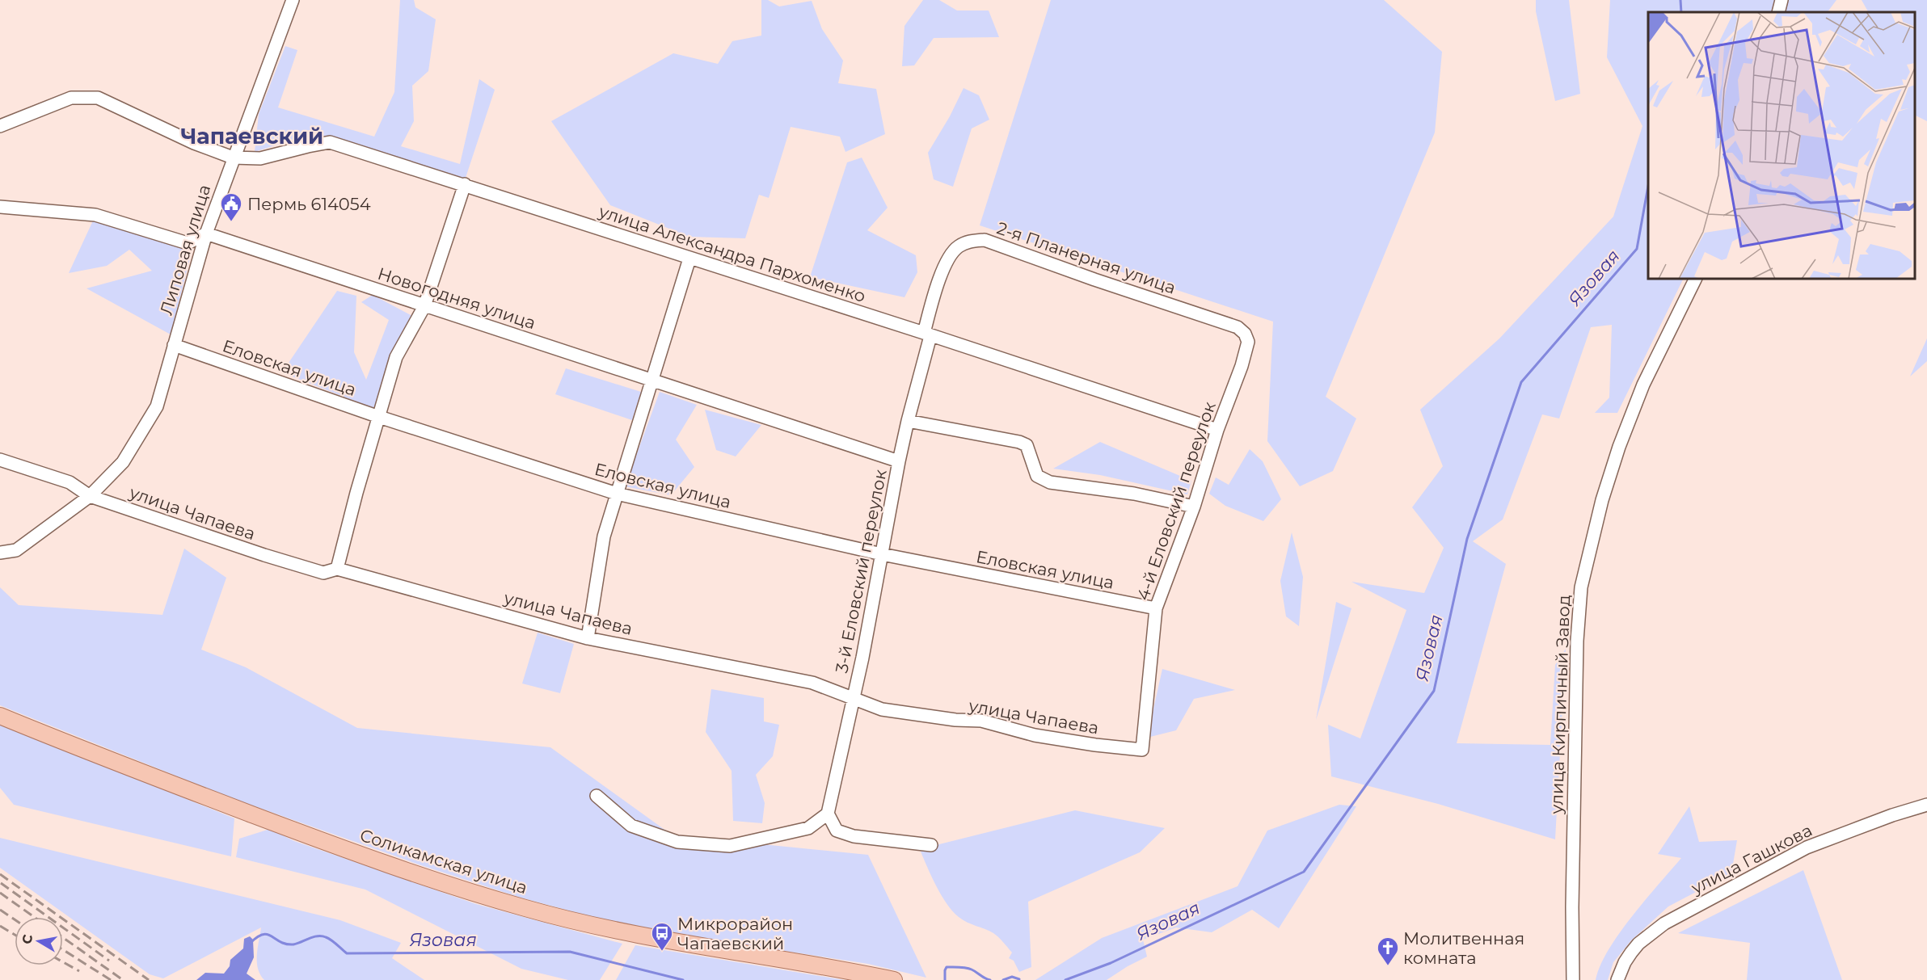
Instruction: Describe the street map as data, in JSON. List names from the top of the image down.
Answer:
{
  "streets": {
    "main road": ["Соликамская улица"],
    "street": [
      "Липовая улица",
      "улица Александра Пархоменко",
      "2-я Планерная улица",
      "Новогодняя улица",
      "Еловская улица",
      "4-й Еловский переулок",
      "улица Чапаева",
      "3-й Еловский переулок",
      "улица Кирпичный Завод",
      "улица Гашкова"
    ]
  },
  "crossings": [
    ["Липовая улица", "улица Александра Пархоменко"],
    ["Липовая улица", "Новогодняя улица"],
    ["Липовая улица", "Еловская улица"],
    ["Липовая улица", "улица Чапаева"],
    ["улица Александра Пархоменко", "2-я Планерная улица"],
    ["улица Александра Пархоменко", "4-й Еловский переулок"],
    ["улица Александра Пархоменко", "3-й Еловский переулок"],
    ["2-я Планерная улица", "4-й Еловский переулок"],
    ["2-я Планерная улица", "3-й Еловский переулок"],
    ["Новогодняя улица", "3-й Еловский переулок"],
    ["Еловская улица", "4-й Еловский переулок"],
    ["Еловская улица", "3-й Еловский переулок"],
    ["4-й Еловский переулок", "улица Чапаева"],
    ["улица Чапаева", "3-й Еловский переулок"]
  ],
  "districts": ["Чапаевский"],
  "water": ["Язовая"],
  "places": {
    "public building": ["Пермь 614054"],
    "bus stop": ["Микрорайон Чапаевский"],
    "church": ["Молитвенная комната"]
  },
  "north": "left"
}
